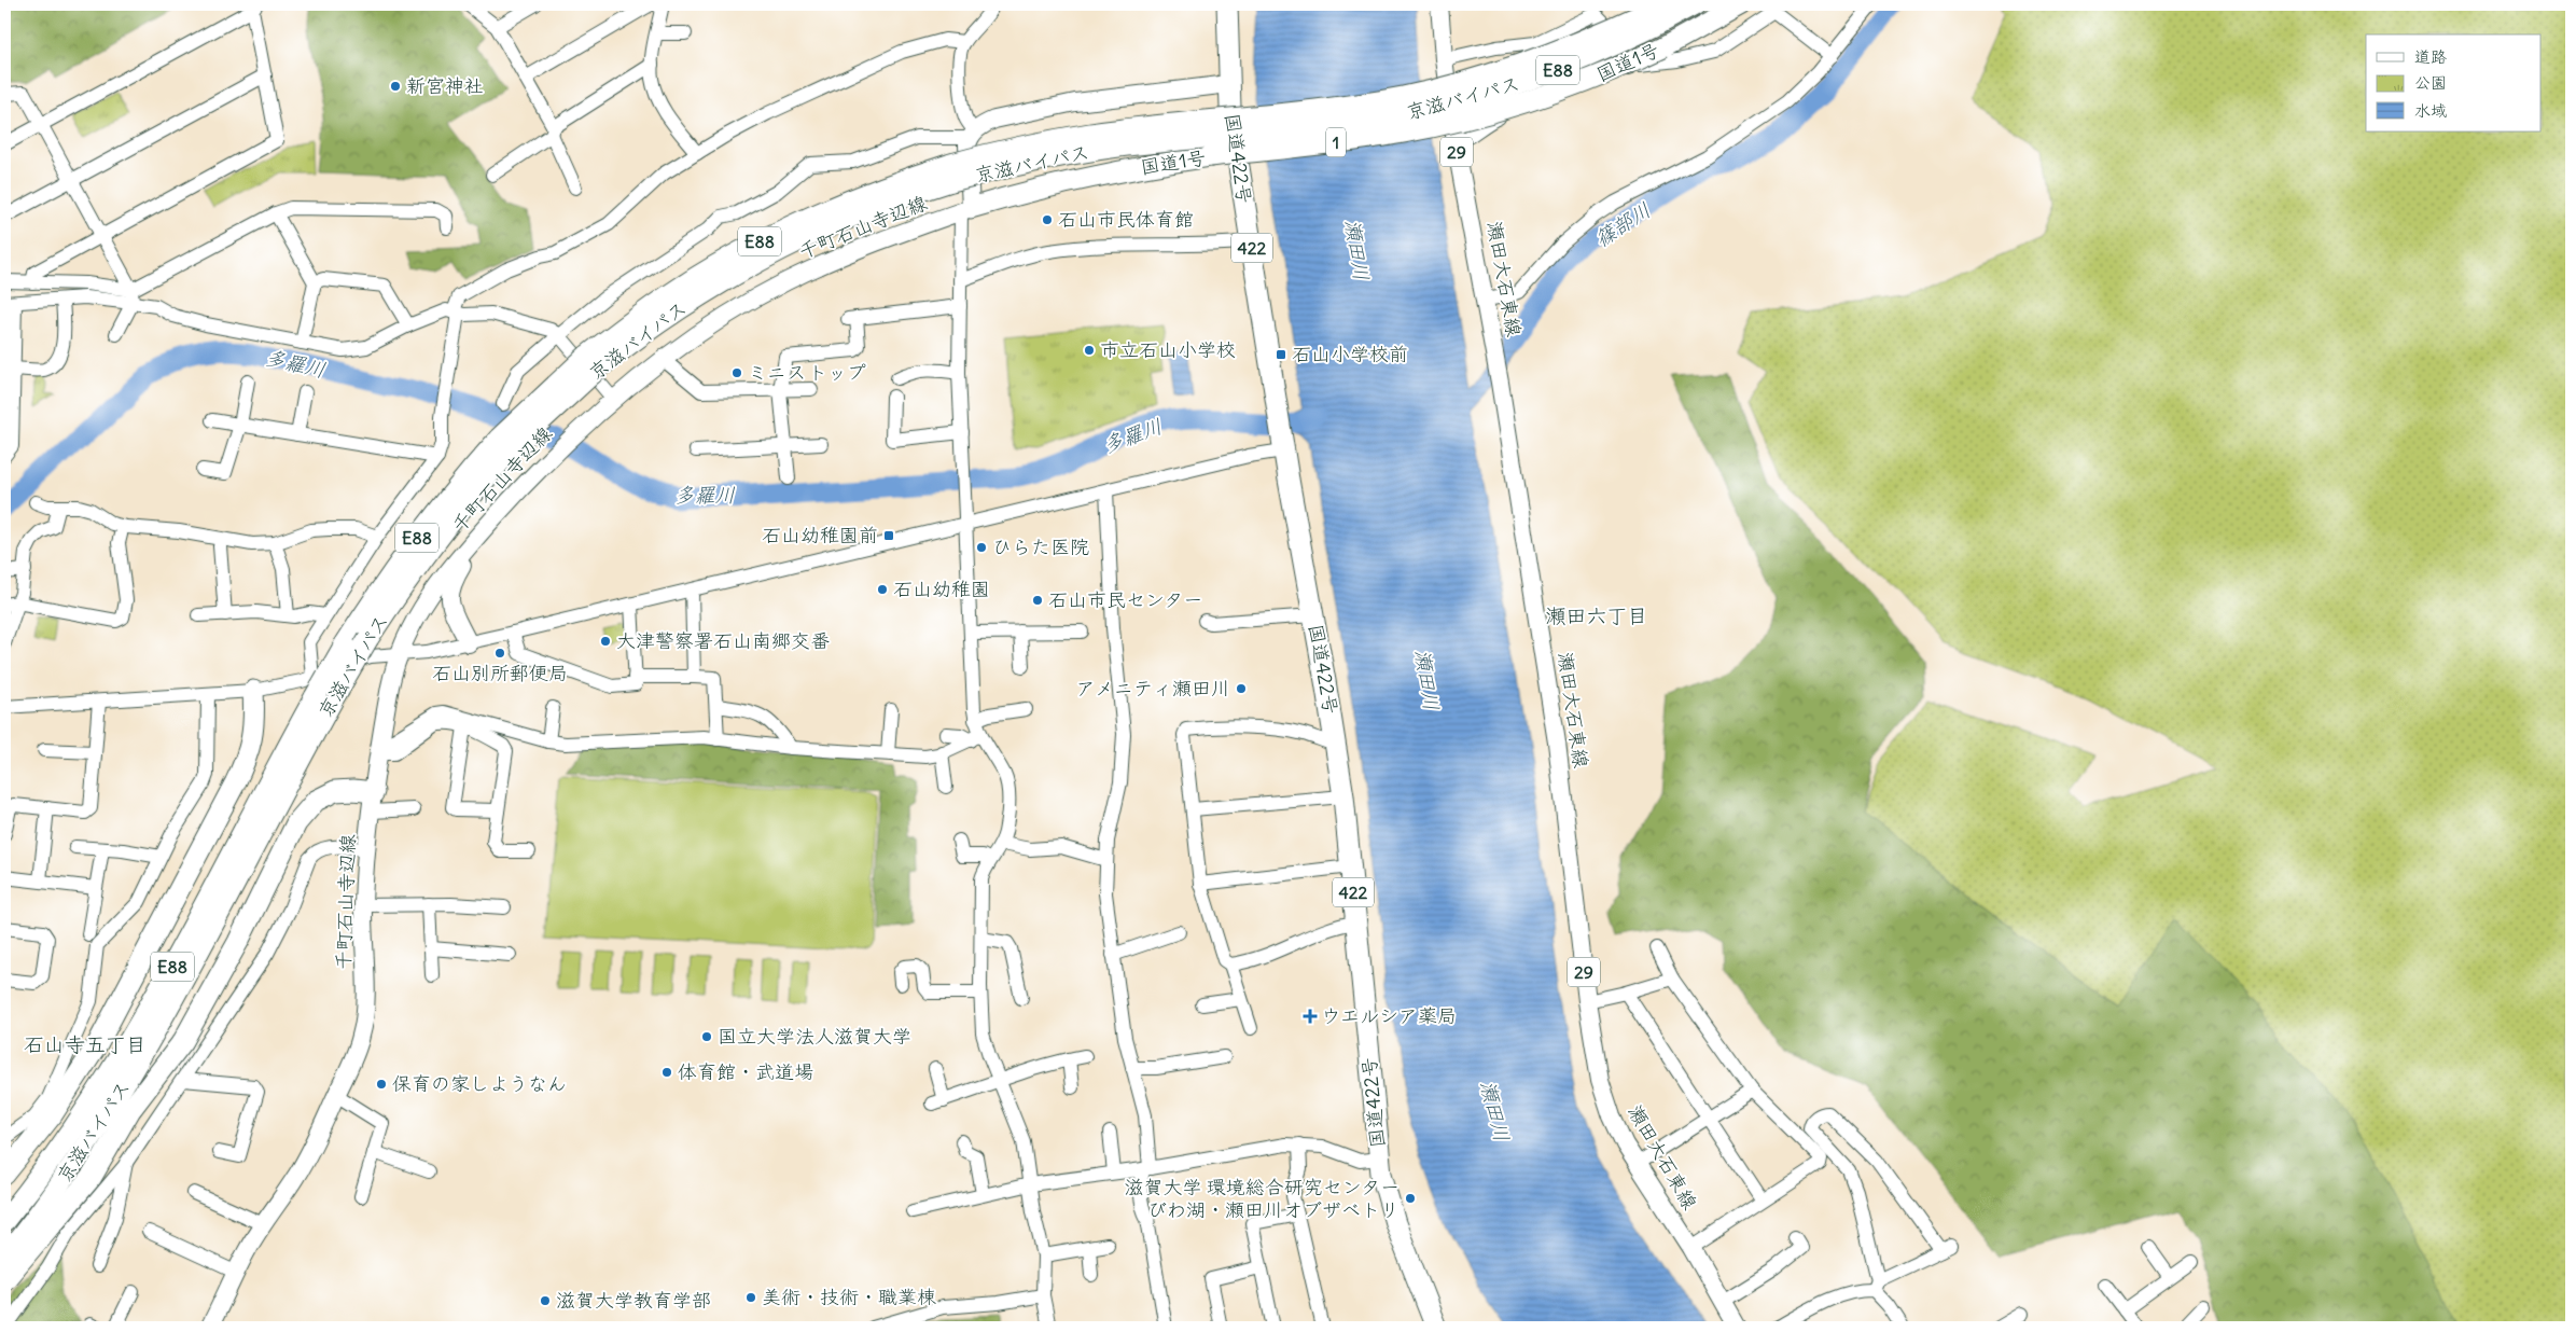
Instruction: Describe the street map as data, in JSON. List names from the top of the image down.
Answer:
{
  "streets": {
    "highway": [
      "国道1号",
      "E88",
      "京滋バイパス",
      "1",
      "国道422号",
      "422"
    ],
    "main road": ["29", "千町石山寺辺線", "瀬田大石東線"]
  },
  "crossings": [
    ["国道1号", "千町石山寺辺線"]
  ],
  "districts": ["瀬田六丁目", "石山寺五丁目"],
  "water": ["篠部川", "瀬田川", "多羅川"],
  "places": {
    "other": [
      "新宮神社",
      "石山市民体育館",
      "市立石山小学校",
      "ミニストップ",
      "ひらた医院",
      "石山幼稚園",
      "石山市民センター",
      "大津警察署石山南郷交番",
      "石山別所郵便局",
      "アメニティ瀬田川",
      "国立大学法人滋賀大学",
      "体育館・武道場",
      "保育の家しようなん",
      "滋賀大学 環境総合研究センター びわ湖・瀬田川オブザベトリ",
      "美術・技術・職業棟",
      "滋賀大学教育学部"
    ],
    "transit": ["石山小学校前", "石山幼稚園前"],
    "health": ["ウエルシア薬局"]
  },
  "legend": ["道路", "公園", "水域"]
}
